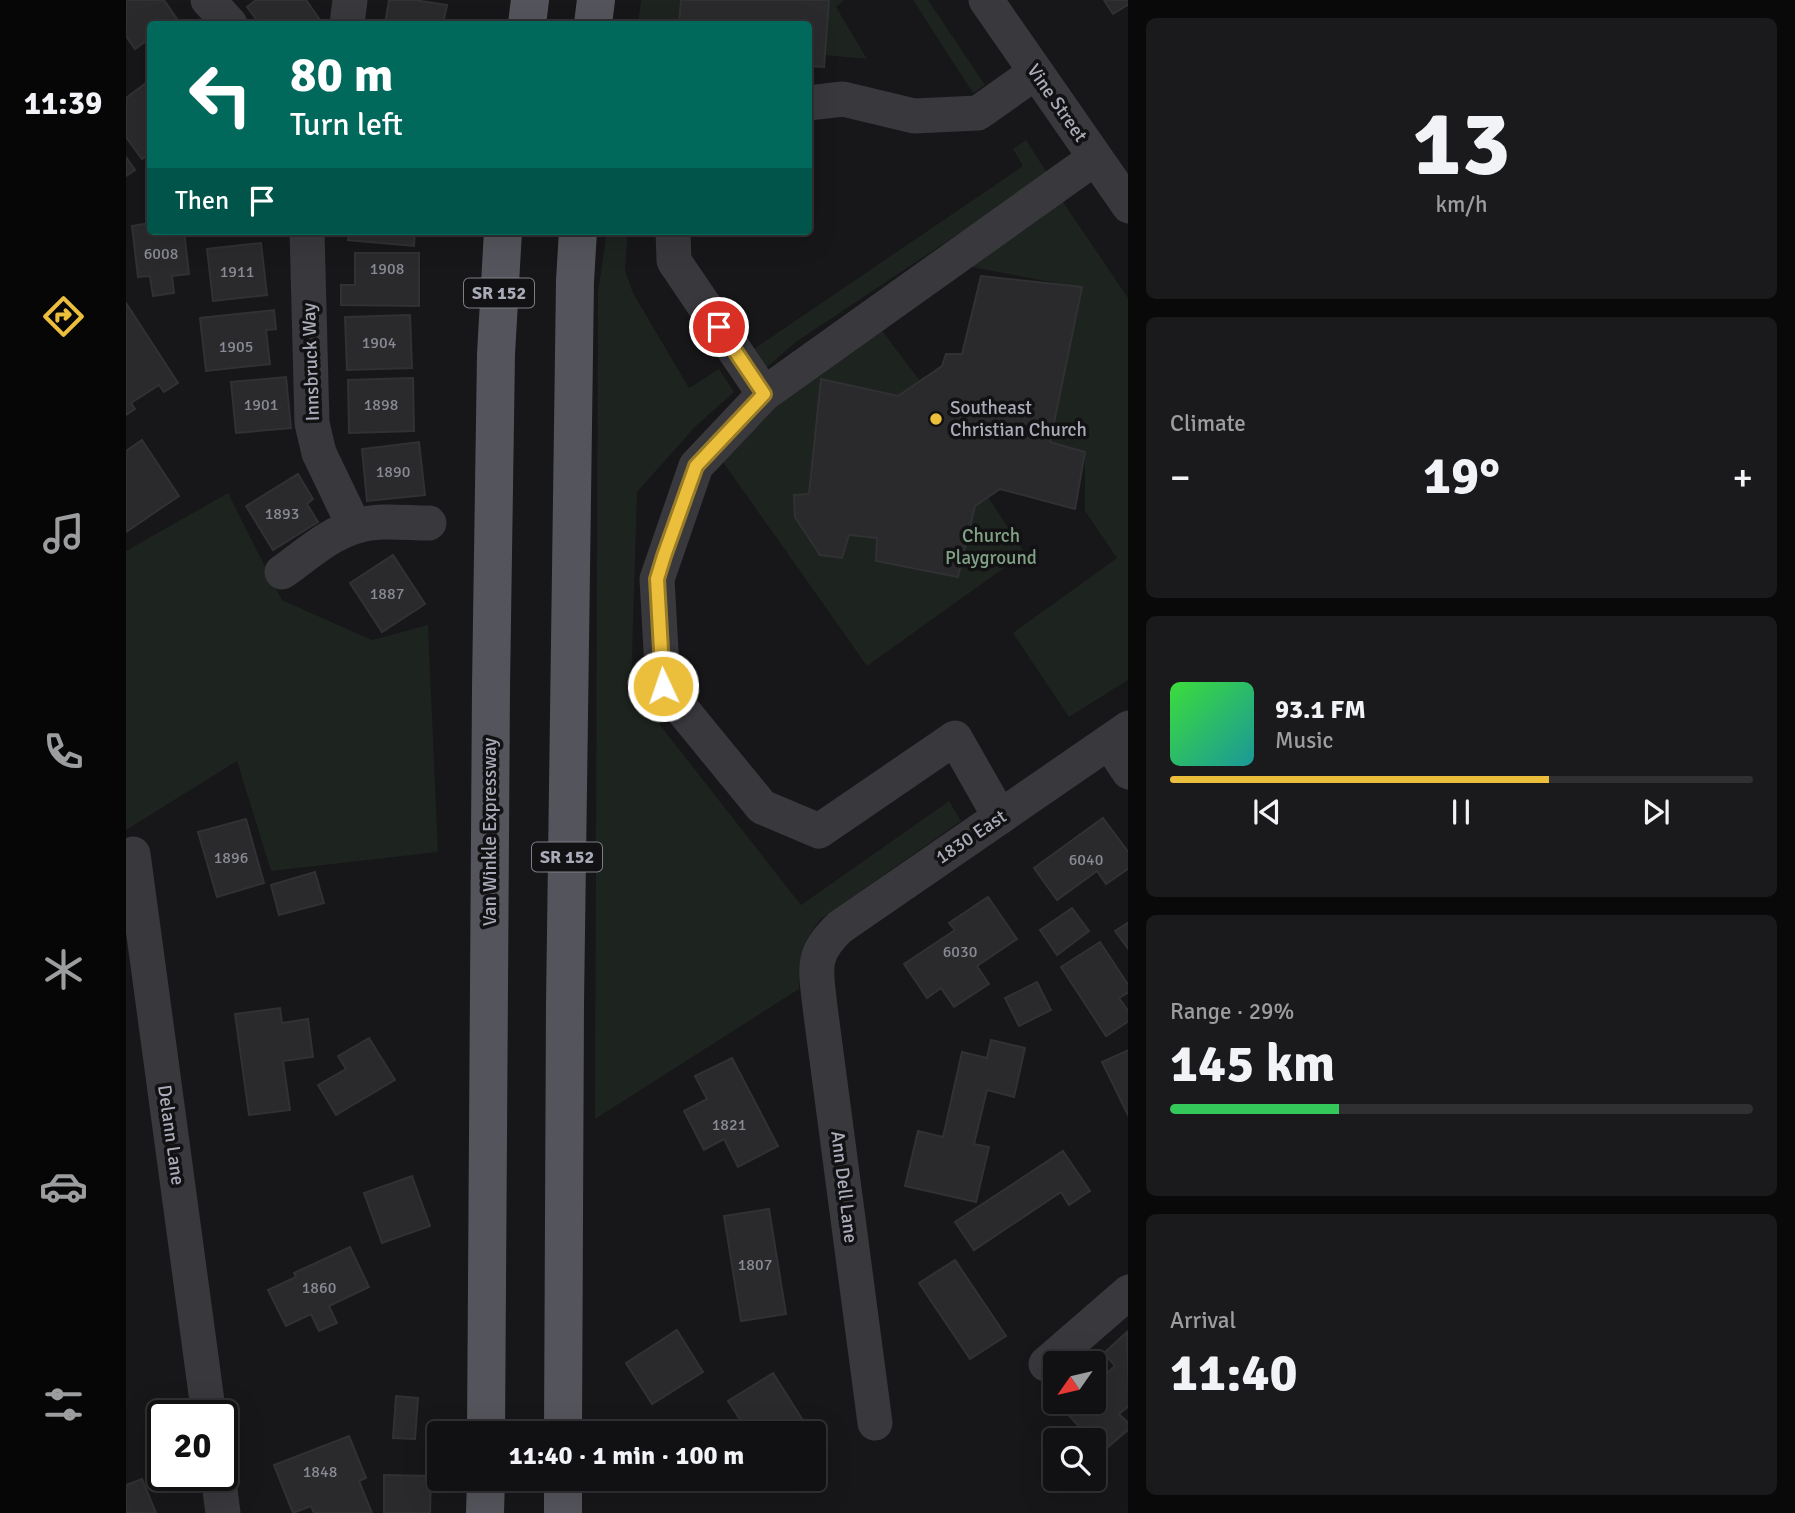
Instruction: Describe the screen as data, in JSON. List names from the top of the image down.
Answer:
{
  "streets": {
    "main road": ["SR 152", "Van Winkle Expressway"],
    "street": [
      "Vine Street",
      "Innsbruck Way",
      "1830 East",
      "Delann Lane",
      "Ann Dell Lane"
    ]
  },
  "crossings": [
    ["1830 East", "Ann Dell Lane"]
  ],
  "parks": ["Church Playground"],
  "places": ["Southeast Christian Church"],
  "house_numbers": [
    "6008",
    "1908",
    "1911",
    "1904",
    "1905",
    "1901",
    "1898",
    "1890",
    "1893",
    "1887",
    "1896",
    "6040",
    "6030",
    "1821",
    "1807",
    "1860",
    "1848"
  ],
  "north": "bottom left",
  "page": {
    "tabs": "11:39",
    "tile": [
      ["13", "km/h"],
      "Climate",
      ["Range · 29%", "145 km"],
      ["Arrival", "11:40"]
    ],
    "turn": ["80 m", "Turn left"],
    "then": "Then",
    "heat": ["−", "19°", "+"],
    "song": ["93.1 FM", "Music"],
    "limit": "20",
    "trip": "11:40 · 1 min · 100 m"
  }
}
